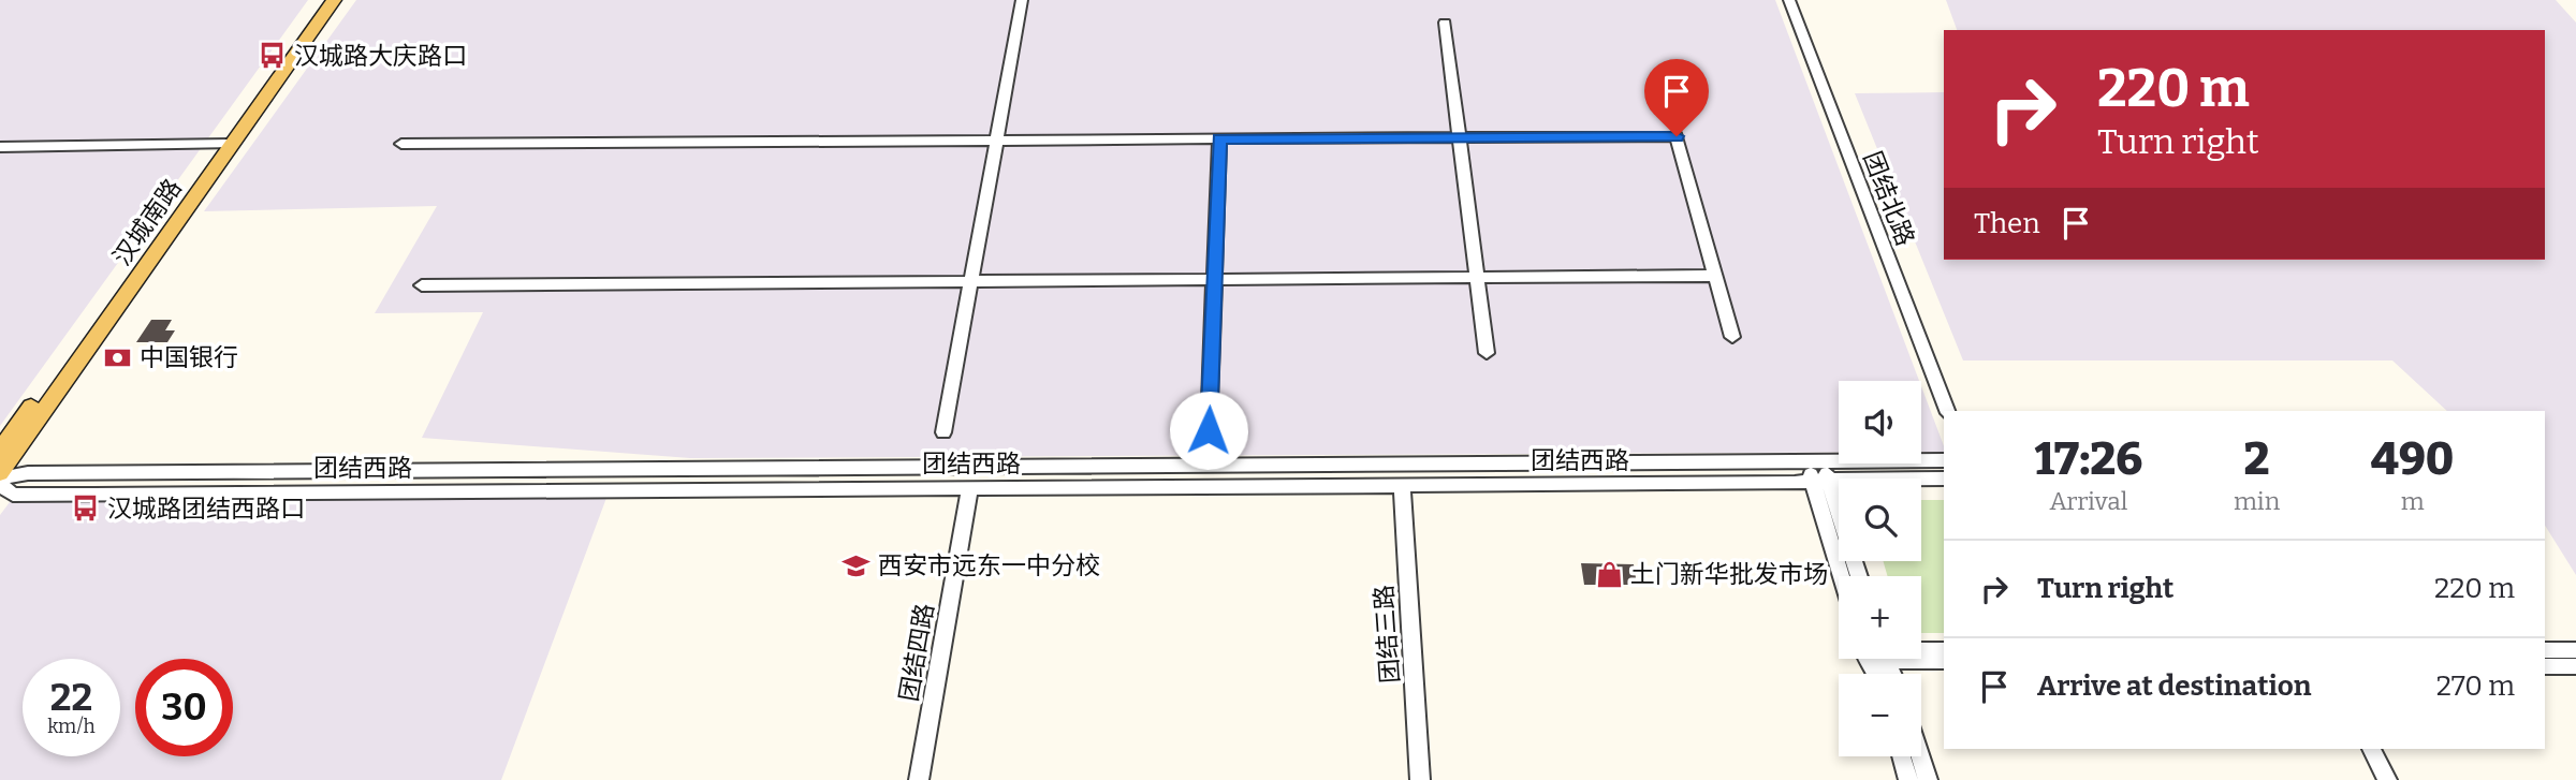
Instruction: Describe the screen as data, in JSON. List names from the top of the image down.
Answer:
{
  "streets": {
    "main road": ["汉城南路"],
    "street": [
      "团结北路",
      "团结西路",
      "团结三路",
      "团结四路"
    ]
  },
  "crossings": [
    ["团结西路", "团结三路"],
    ["团结西路", "团结四路"]
  ],
  "places": {
    "bus stop": ["汉城路大庆路口", "汉城路团结西路口"],
    "bank": ["中国银行"],
    "school or university": ["西安市远东一中分校"],
    "shop": ["土门新华批发市场"]
  },
  "page": {
    "turn": ["220 m", "Turn right"],
    "then": "Then",
    "map_buttons": ["+", "−"],
    "eta": [
      "17:26",
      "Arrival",
      "2",
      "min",
      "490",
      "m"
    ],
    "list": [
      {
        "name": "Turn right",
        "value": "220 m"
      },
      {
        "name": "Arrive at destination",
        "value": "270 m"
      }
    ],
    "speed": "22 km/h",
    "limit": "30"
  }
}
